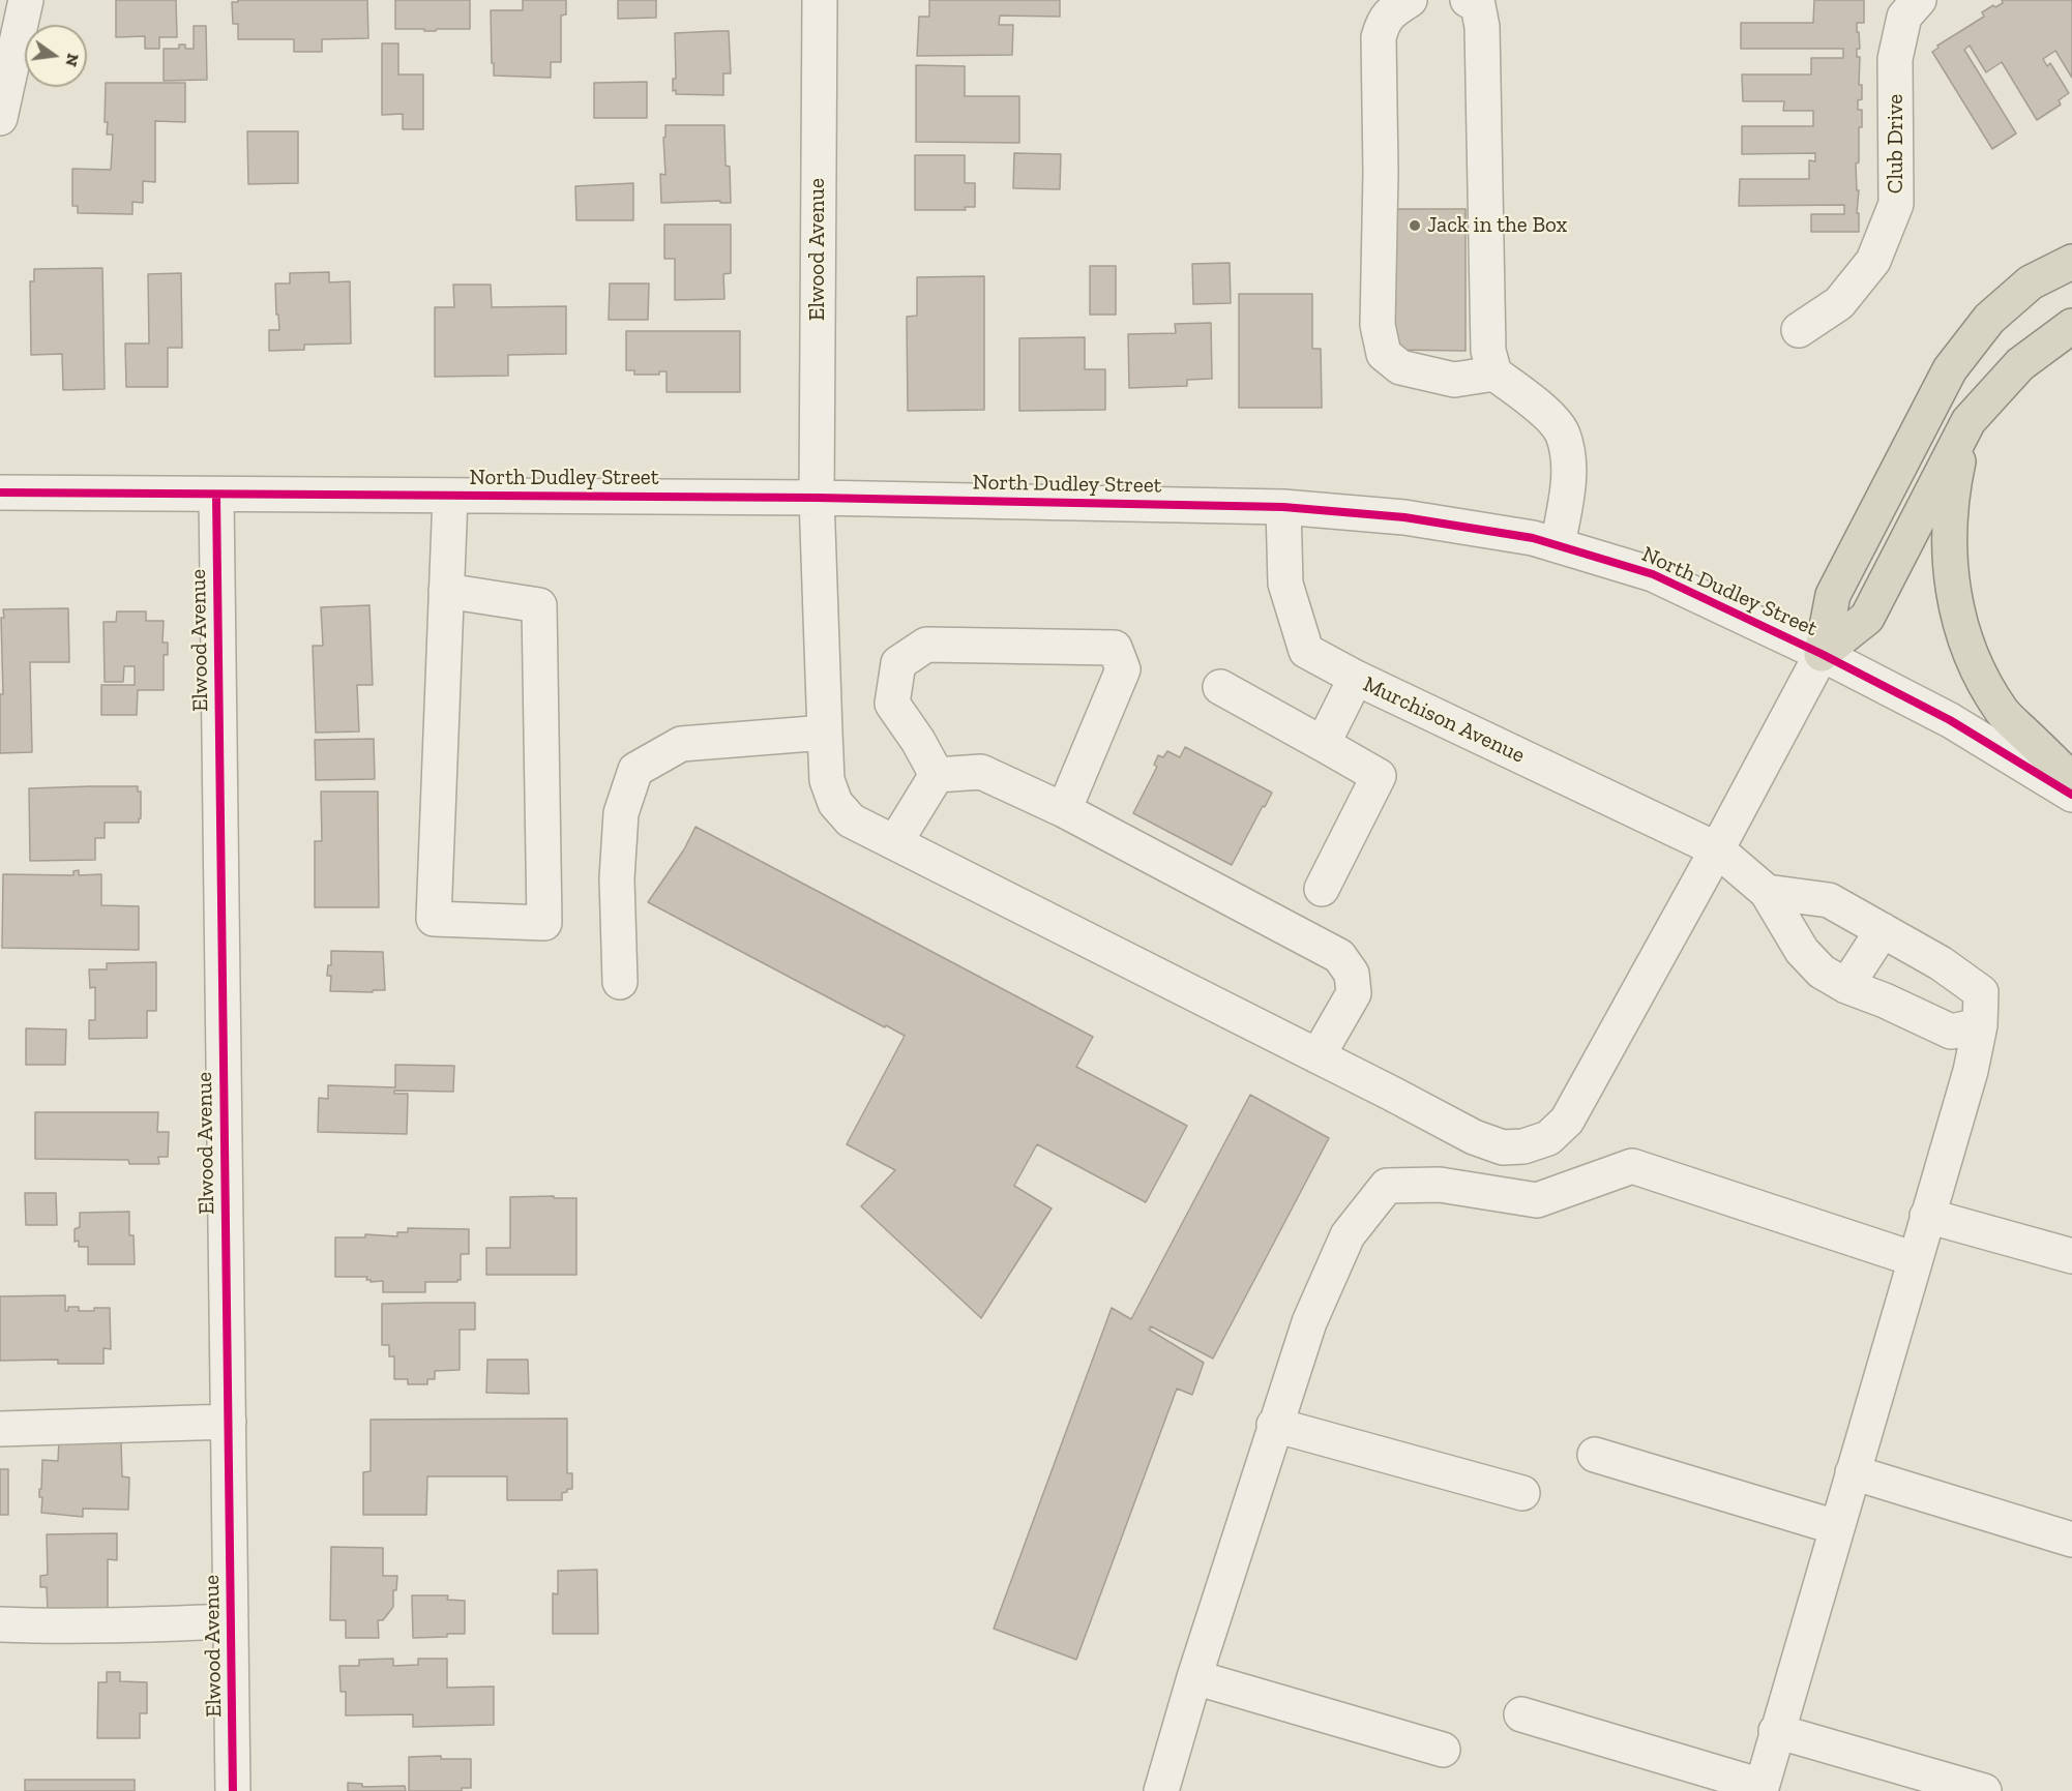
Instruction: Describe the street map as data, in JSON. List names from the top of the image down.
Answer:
{
  "streets": {
    "street": [
      "Club Drive",
      "Elwood Avenue",
      "North Dudley Street",
      "Murchison Avenue"
    ]
  },
  "crossings": [
    ["Elwood Avenue", "North Dudley Street"],
    ["Elwood Avenue", "Murchison Avenue"],
    ["North Dudley Street", "Murchison Avenue"]
  ],
  "places": ["Jack in the Box"],
  "north": "right"
}
